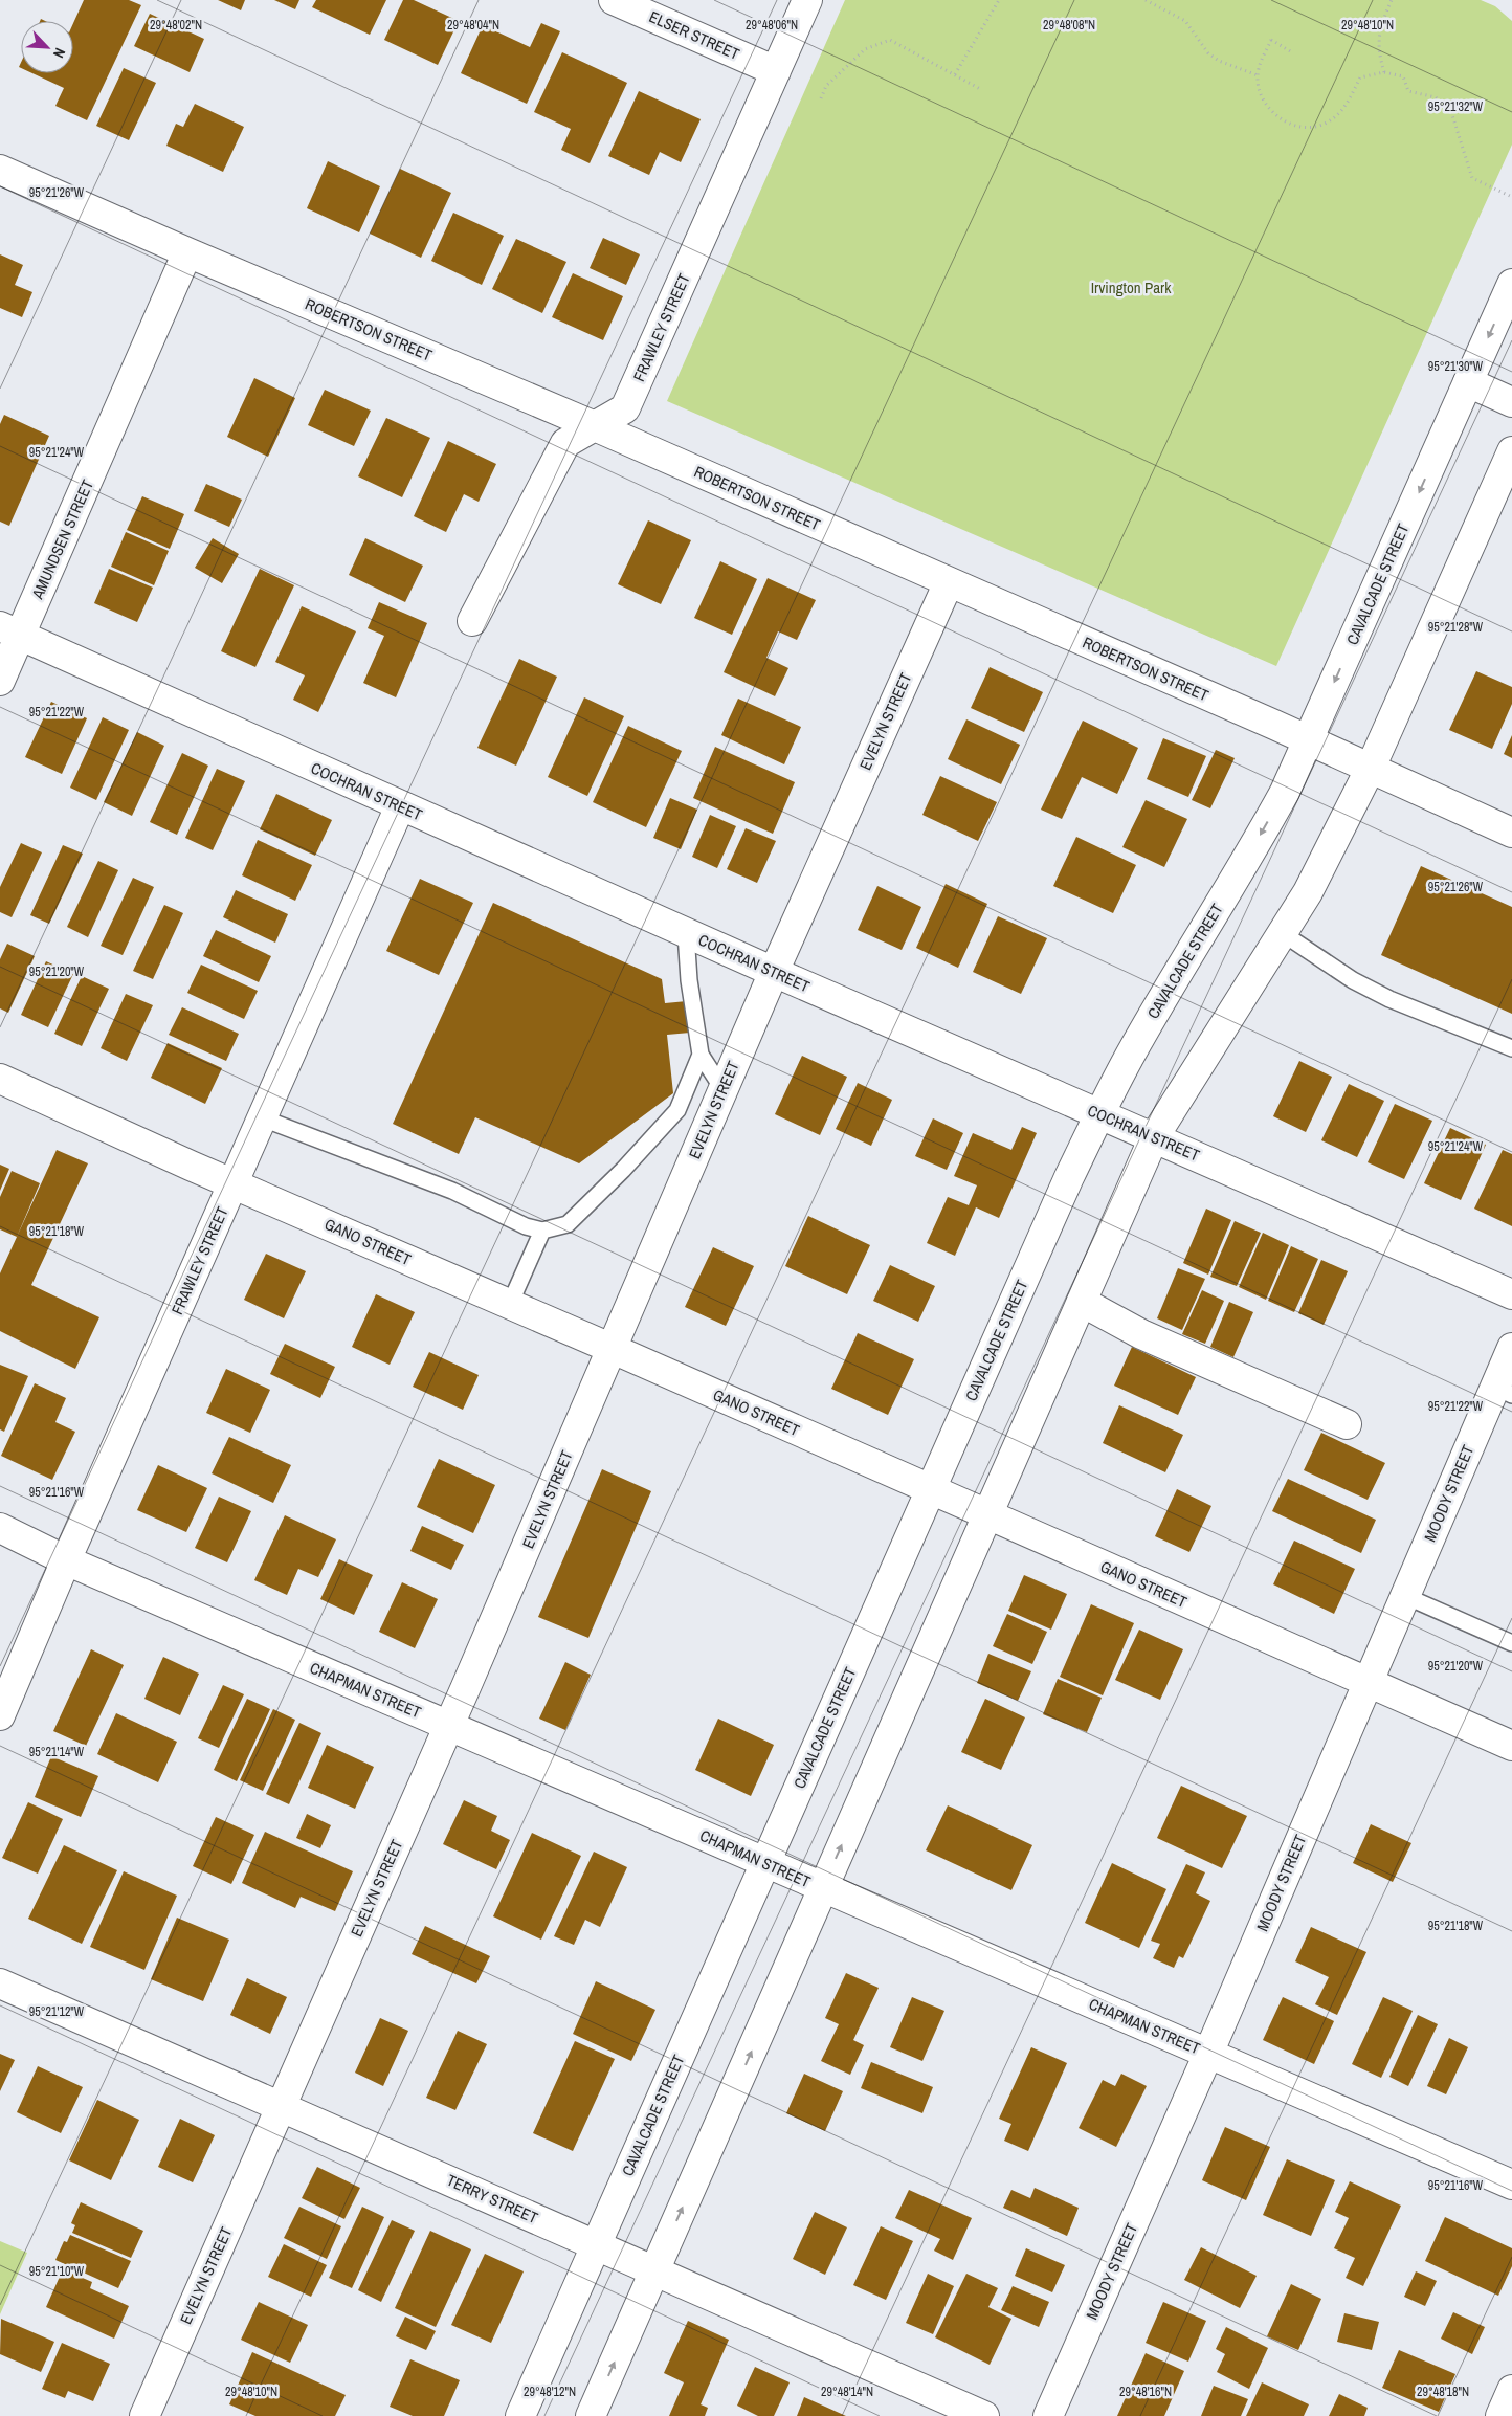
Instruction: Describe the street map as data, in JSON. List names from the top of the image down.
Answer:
{
  "streets": {
    "street": [
      "ELSER STREET",
      "FRAWLEY STREET",
      "ROBERTSON STREET",
      "AMUNDSEN STREET",
      "CAVALCADE STREET",
      "EVELYN STREET",
      "COCHRAN STREET",
      "GANO STREET",
      "MOODY STREET",
      "CHAPMAN STREET",
      "TERRY STREET"
    ]
  },
  "crossings": [
    ["ELSER STREET", "FRAWLEY STREET"],
    ["FRAWLEY STREET", "ROBERTSON STREET"],
    ["FRAWLEY STREET", "COCHRAN STREET"],
    ["FRAWLEY STREET", "GANO STREET"],
    ["FRAWLEY STREET", "CHAPMAN STREET"],
    ["ROBERTSON STREET", "AMUNDSEN STREET"],
    ["ROBERTSON STREET", "CAVALCADE STREET"],
    ["ROBERTSON STREET", "EVELYN STREET"],
    ["AMUNDSEN STREET", "COCHRAN STREET"],
    ["CAVALCADE STREET", "COCHRAN STREET"],
    ["CAVALCADE STREET", "GANO STREET"],
    ["CAVALCADE STREET", "CHAPMAN STREET"],
    ["CAVALCADE STREET", "TERRY STREET"],
    ["EVELYN STREET", "COCHRAN STREET"],
    ["EVELYN STREET", "GANO STREET"],
    ["EVELYN STREET", "CHAPMAN STREET"],
    ["EVELYN STREET", "TERRY STREET"],
    ["GANO STREET", "MOODY STREET"],
    ["MOODY STREET", "CHAPMAN STREET"]
  ],
  "parks": ["Irvington Park"],
  "north": "bottom right",
  "coordinates": [
    "29°48'02\"N",
    "29°48'04\"N",
    "29°48'06\"N",
    "29°48'08\"N",
    "29°48'10\"N",
    "95°21'32\"W",
    "95°21'26\"W",
    "95°21'30\"W",
    "95°21'24\"W",
    "95°21'28\"W",
    "95°21'22\"W",
    "95°21'20\"W",
    "95°21'18\"W",
    "95°21'16\"W",
    "95°21'14\"W",
    "95°21'12\"W",
    "95°21'10\"W",
    "29°48'12\"N",
    "29°48'14\"N",
    "29°48'16\"N",
    "29°48'18\"N"
  ]
}
